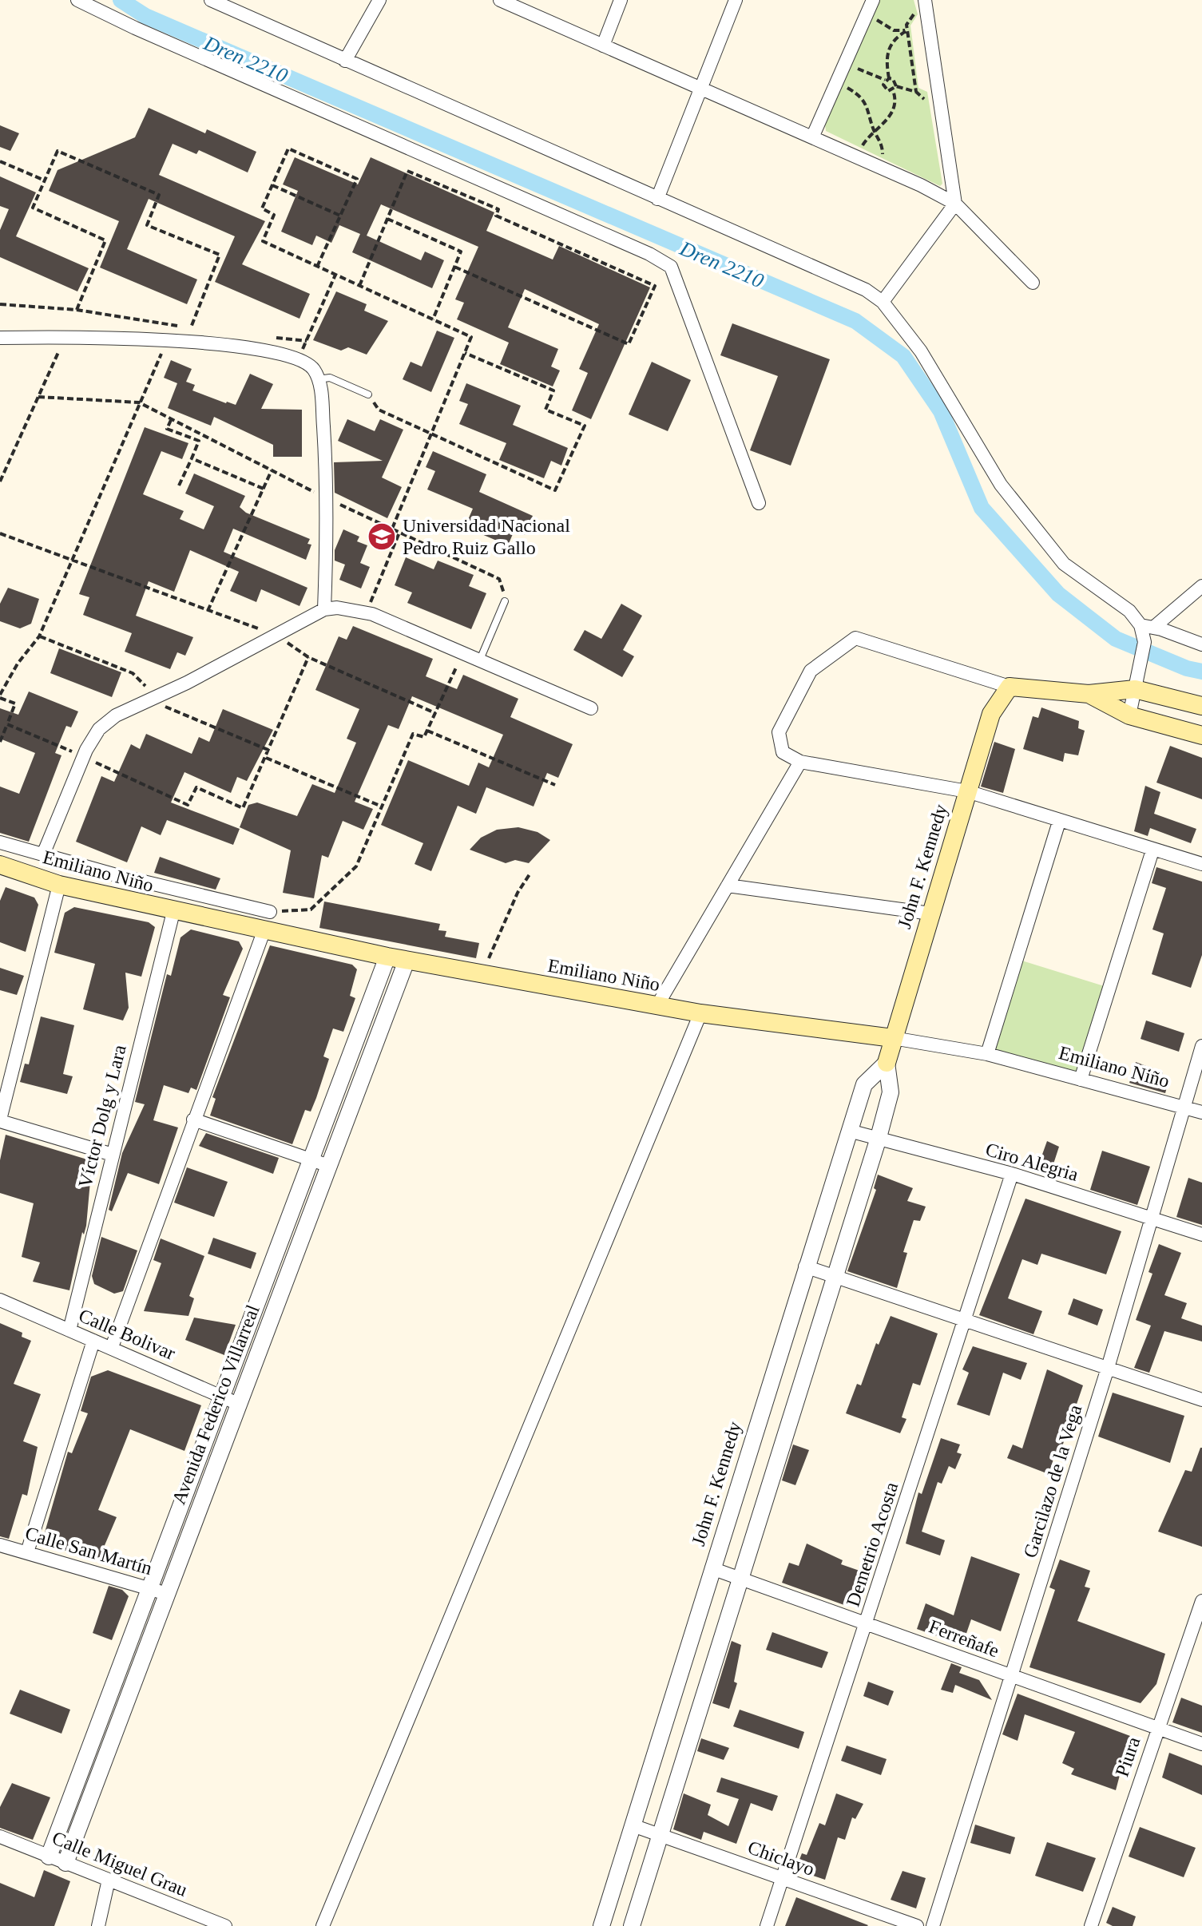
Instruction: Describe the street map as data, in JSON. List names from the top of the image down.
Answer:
{
  "streets": {
    "main road": ["John F. Kennedy", "Emiliano Niño"],
    "street": [
      "Víctor Dolg y Lara",
      "Ciro Alegria",
      "Calle Bolivar",
      "Avenida Federico Villarreal",
      "Garcilazo de la Vega",
      "Demetrio Acosta",
      "Calle San Martín",
      "Ferreñafe",
      "Piura",
      "Chiclayo",
      "Calle Miguel Grau"
    ]
  },
  "crossings": [
    ["John F. Kennedy", "Emiliano Niño"],
    ["John F. Kennedy", "Ciro Alegria"],
    ["John F. Kennedy", "Ferreñafe"],
    ["John F. Kennedy", "Chiclayo"],
    ["Emiliano Niño", "Víctor Dolg y Lara"],
    ["Emiliano Niño", "Avenida Federico Villarreal"],
    ["Emiliano Niño", "Garcilazo de la Vega"],
    ["Víctor Dolg y Lara", "Calle Bolivar"],
    ["Ciro Alegria", "Garcilazo de la Vega"],
    ["Ciro Alegria", "Demetrio Acosta"],
    ["Calle Bolivar", "Avenida Federico Villarreal"],
    ["Avenida Federico Villarreal", "Calle San Martín"],
    ["Avenida Federico Villarreal", "Calle Miguel Grau"],
    ["Garcilazo de la Vega", "Ferreñafe"],
    ["Demetrio Acosta", "Ferreñafe"],
    ["Demetrio Acosta", "Chiclayo"],
    ["Ferreñafe", "Piura"]
  ],
  "water": ["Dren 2210"],
  "places": {
    "school or university": ["Universidad Nacional Pedro Ruiz Gallo"]
  }
}
